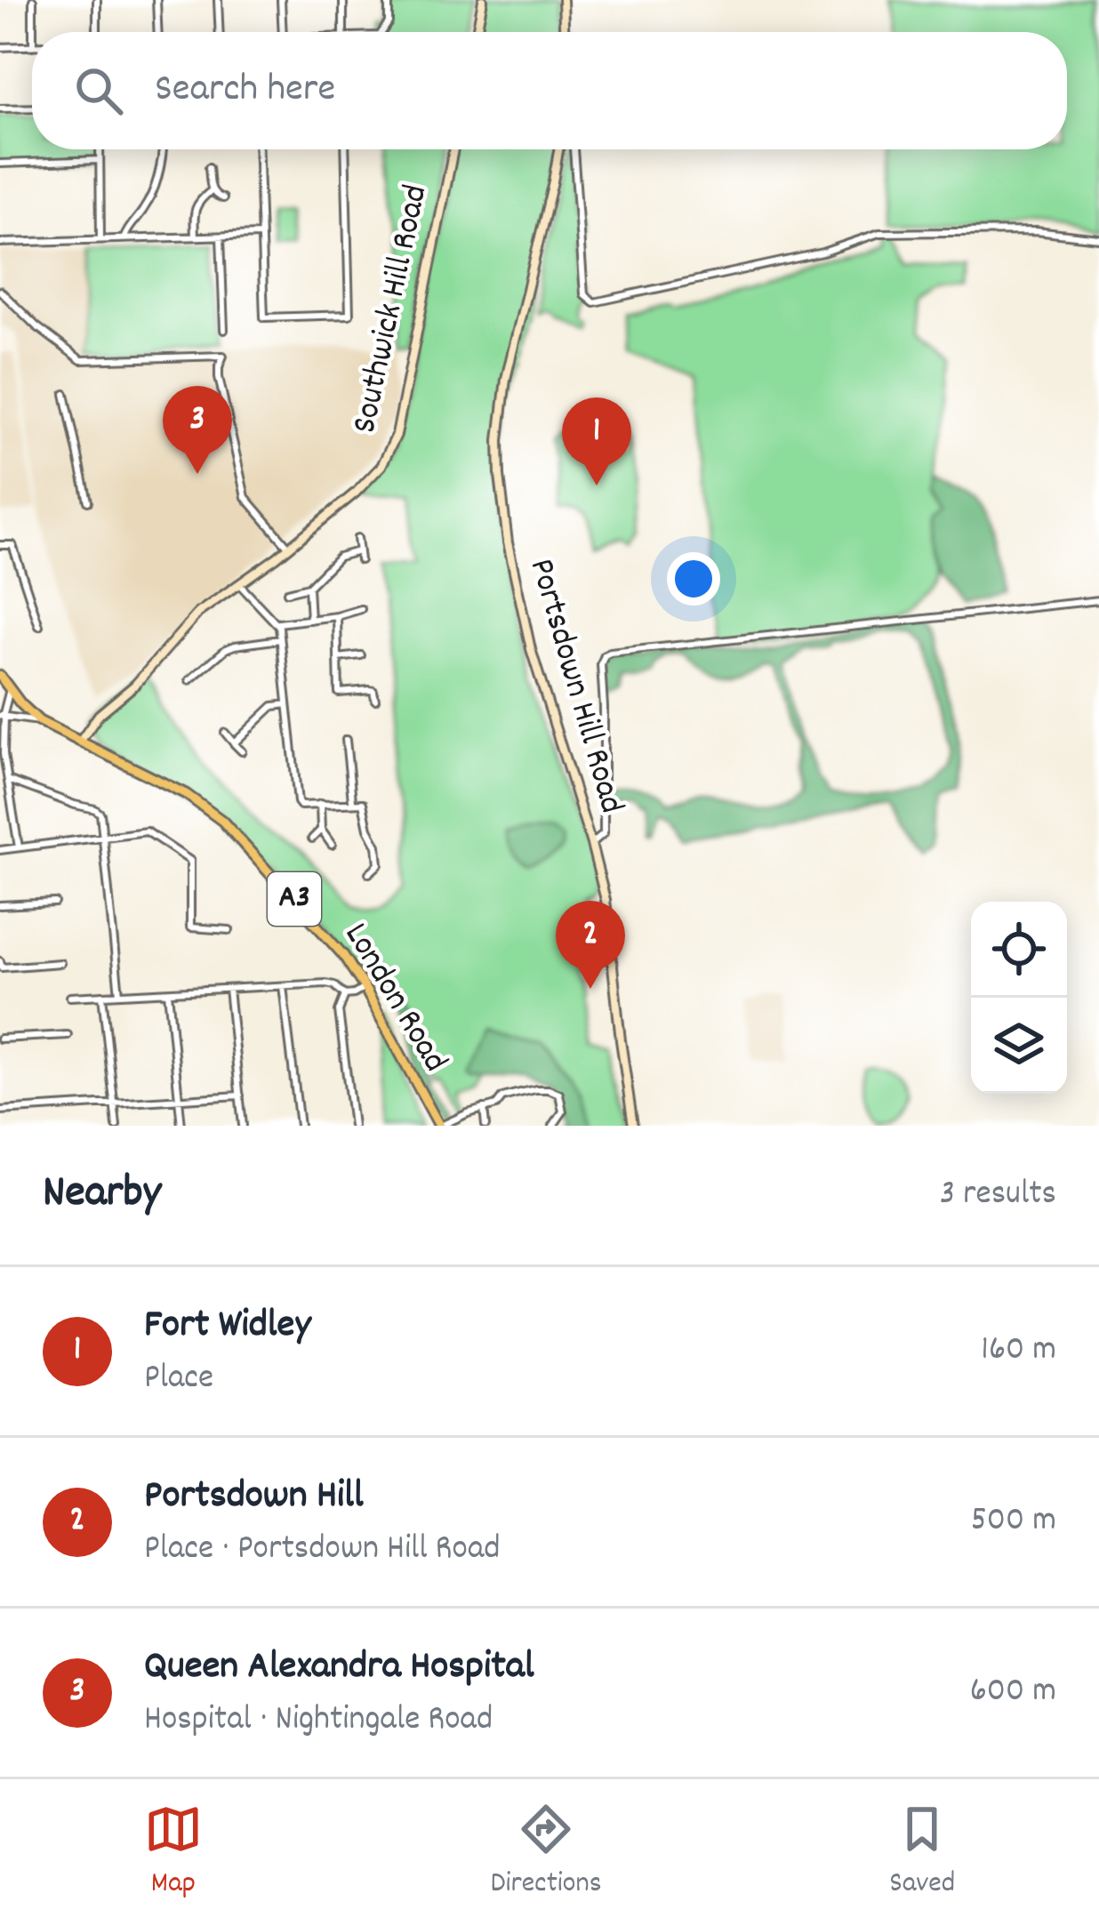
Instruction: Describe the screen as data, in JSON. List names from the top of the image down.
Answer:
{
  "streets": {
    "main road": [
      "Southwick Hill Road",
      "Portsdown Hill Road",
      "A3",
      "London Road"
    ]
  },
  "crossings": [
    ["Southwick Hill Road", "London Road"],
    ["A3", "London Road"]
  ],
  "page": {
    "search": "Search here",
    "pins": ["3", "1", "2"],
    "heading": ["Nearby", "3 results"],
    "list": [
      {
        "mark": "1",
        "name": "Fort Widley",
        "note": "Place",
        "value": "160 m"
      },
      {
        "mark": "2",
        "name": "Portsdown Hill",
        "note": "Place · Portsdown Hill Road",
        "value": "500 m"
      },
      {
        "mark": "3",
        "name": "Queen Alexandra Hospital",
        "note": "Hospital · Nightingale Road",
        "value": "600 m"
      }
    ],
    "nav": ["Map", "Directions", "Saved"]
  }
}
